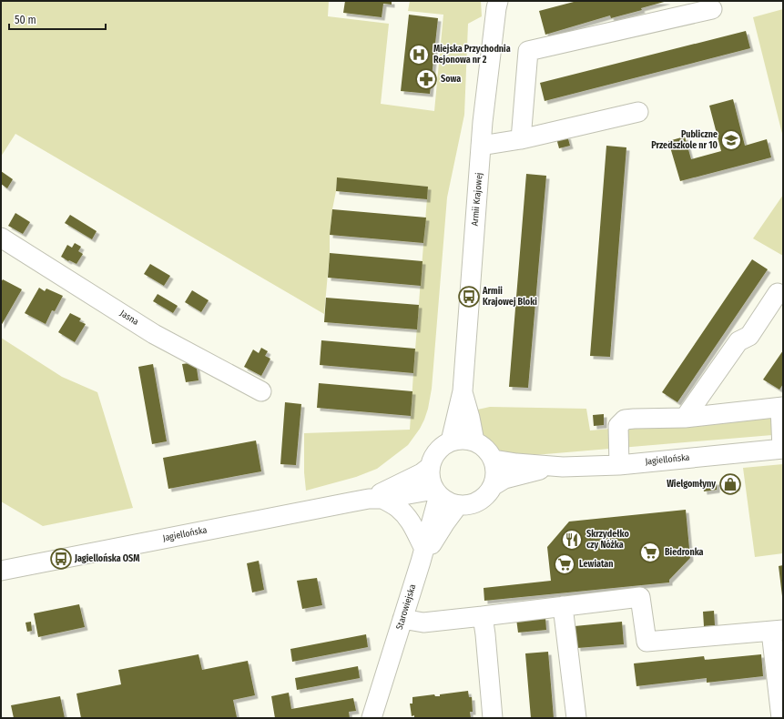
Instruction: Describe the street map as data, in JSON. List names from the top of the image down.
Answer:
{
  "streets": {
    "street": [
      "Armii Krajowej",
      "Jasna",
      "Jagiellońska",
      "Starowiejska"
    ]
  },
  "crossings": [
    ["Armii Krajowej", "Jagiellońska"],
    ["Armii Krajowej", "Starowiejska"],
    ["Jagiellońska", "Starowiejska"]
  ],
  "places": {
    "hospital": ["Miejska Przychodnia Rejonowa nr 2"],
    "pharmacy": ["Sowa"],
    "school or university": ["Publiczne Przedszkole nr 10"],
    "bus stop": ["Armii Krajowej Bloki", "Jagiellońska OSM"],
    "shop": ["Wielgomłyny"],
    "restaurant": ["Skrzydełko czy Nóżka"],
    "supermarket": ["Biedronka", "Lewiatan"]
  },
  "scale_bar": "50 m"
}
